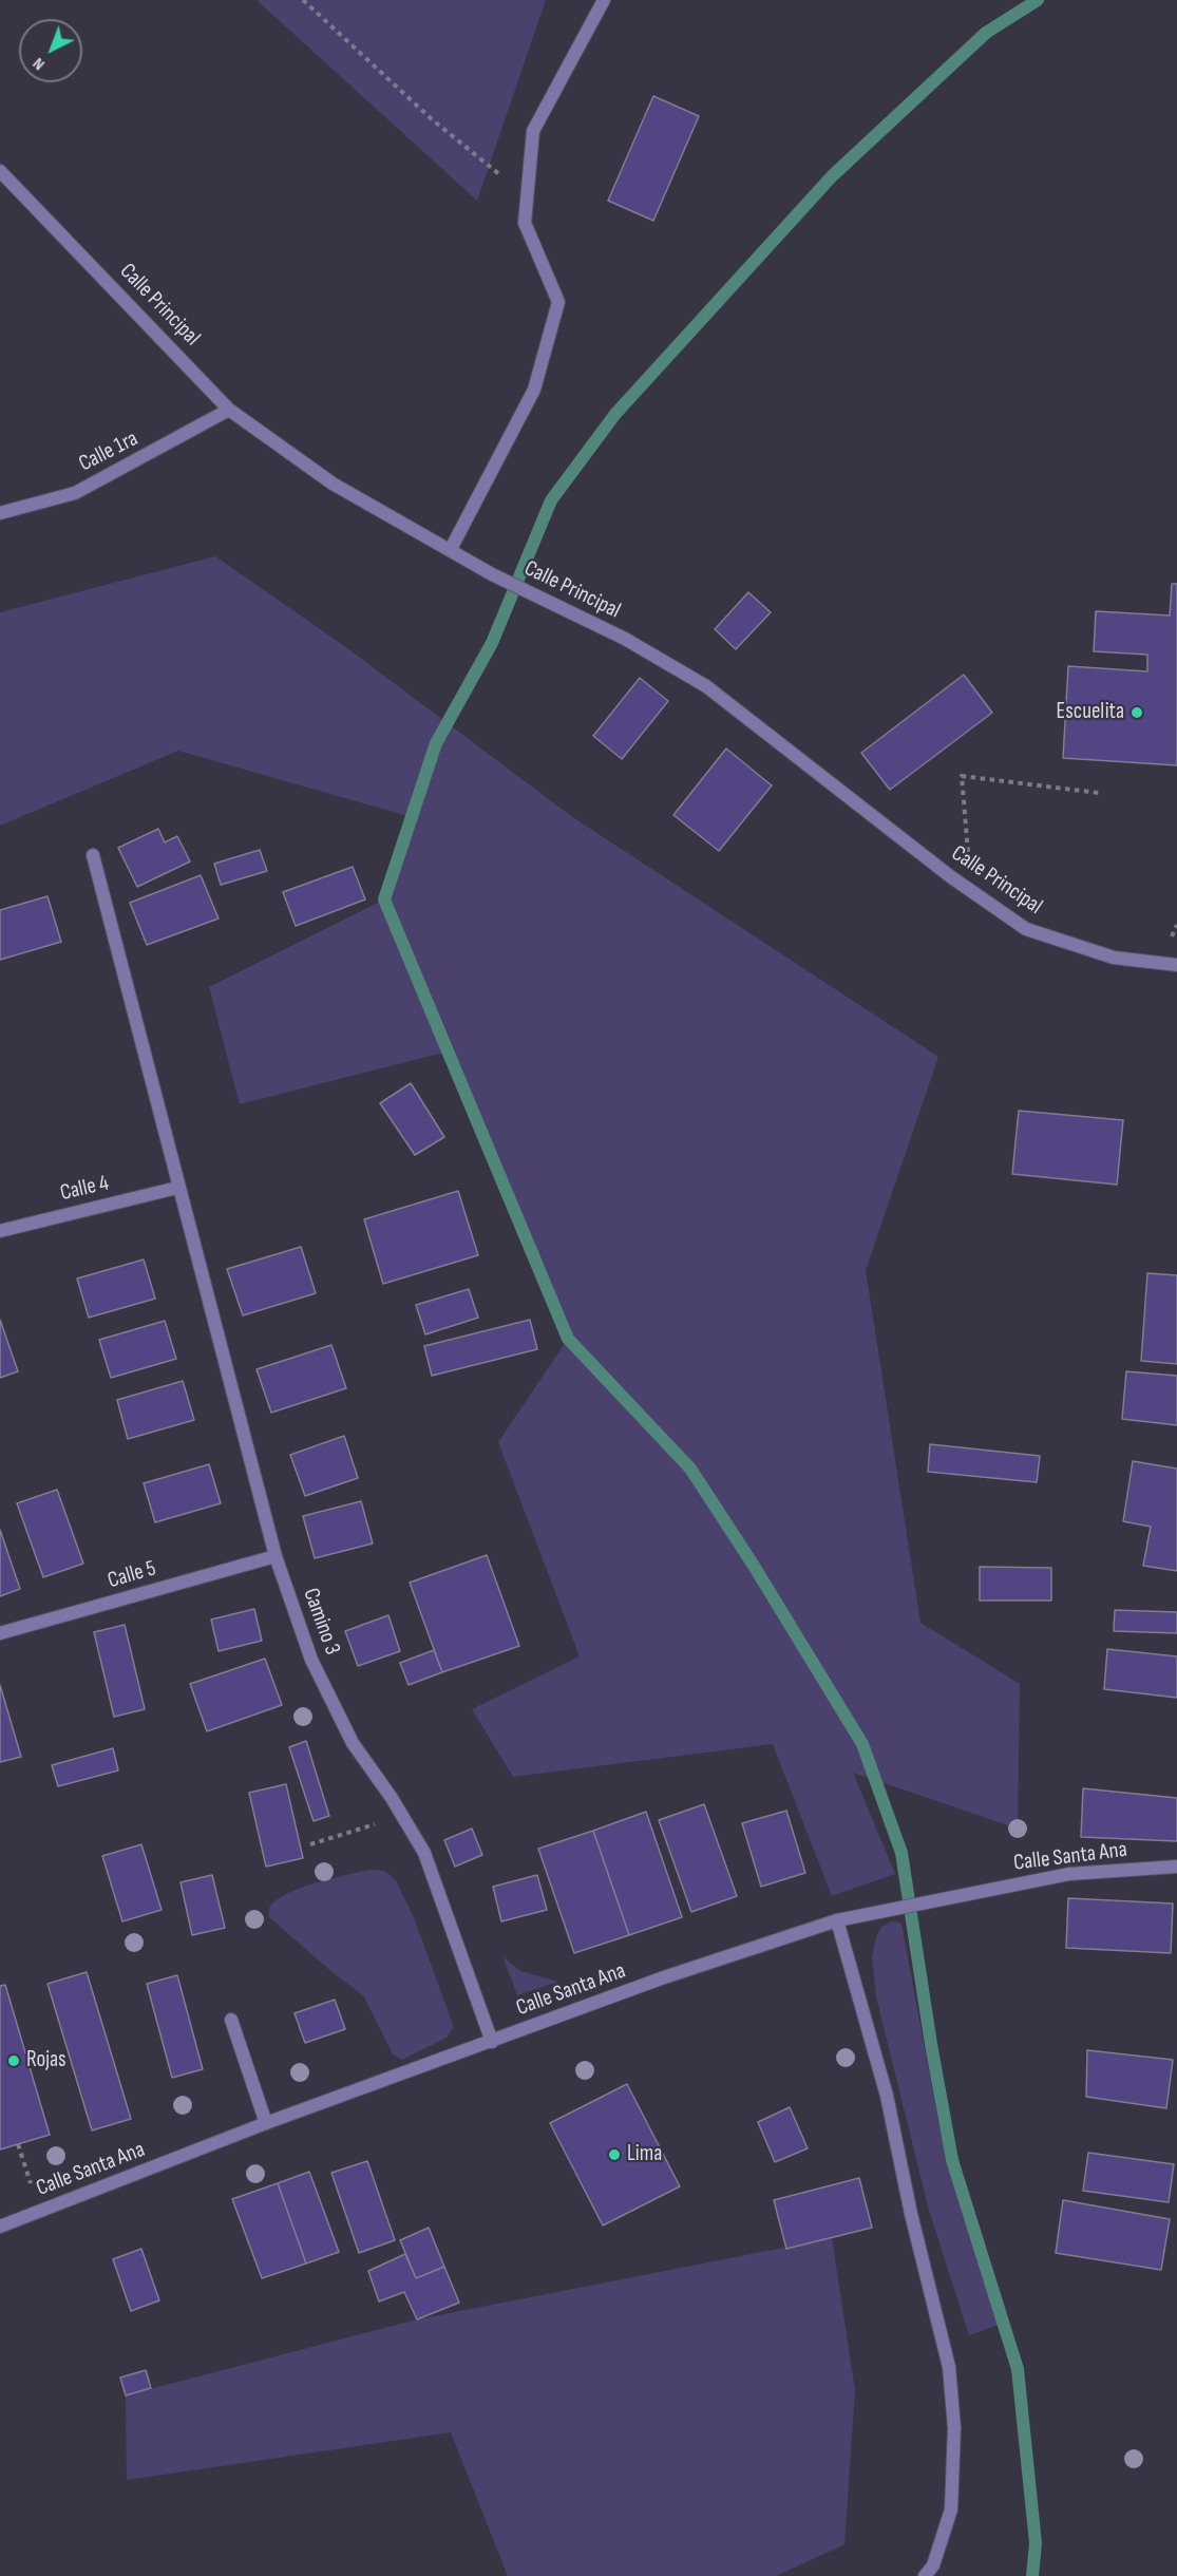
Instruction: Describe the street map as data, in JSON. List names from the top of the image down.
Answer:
{
  "streets": {
    "street": [
      "Calle Principal",
      "Calle 1ra",
      "Calle 4",
      "Calle 5",
      "Camino 3",
      "Calle Santa Ana"
    ]
  },
  "crossings": [
    ["Calle Principal", "Calle 1ra"],
    ["Calle 4", "Camino 3"],
    ["Calle 5", "Camino 3"],
    ["Camino 3", "Calle Santa Ana"]
  ],
  "places": ["Escuelita", "Rojas", "Lima"],
  "north": "bottom left"
}
